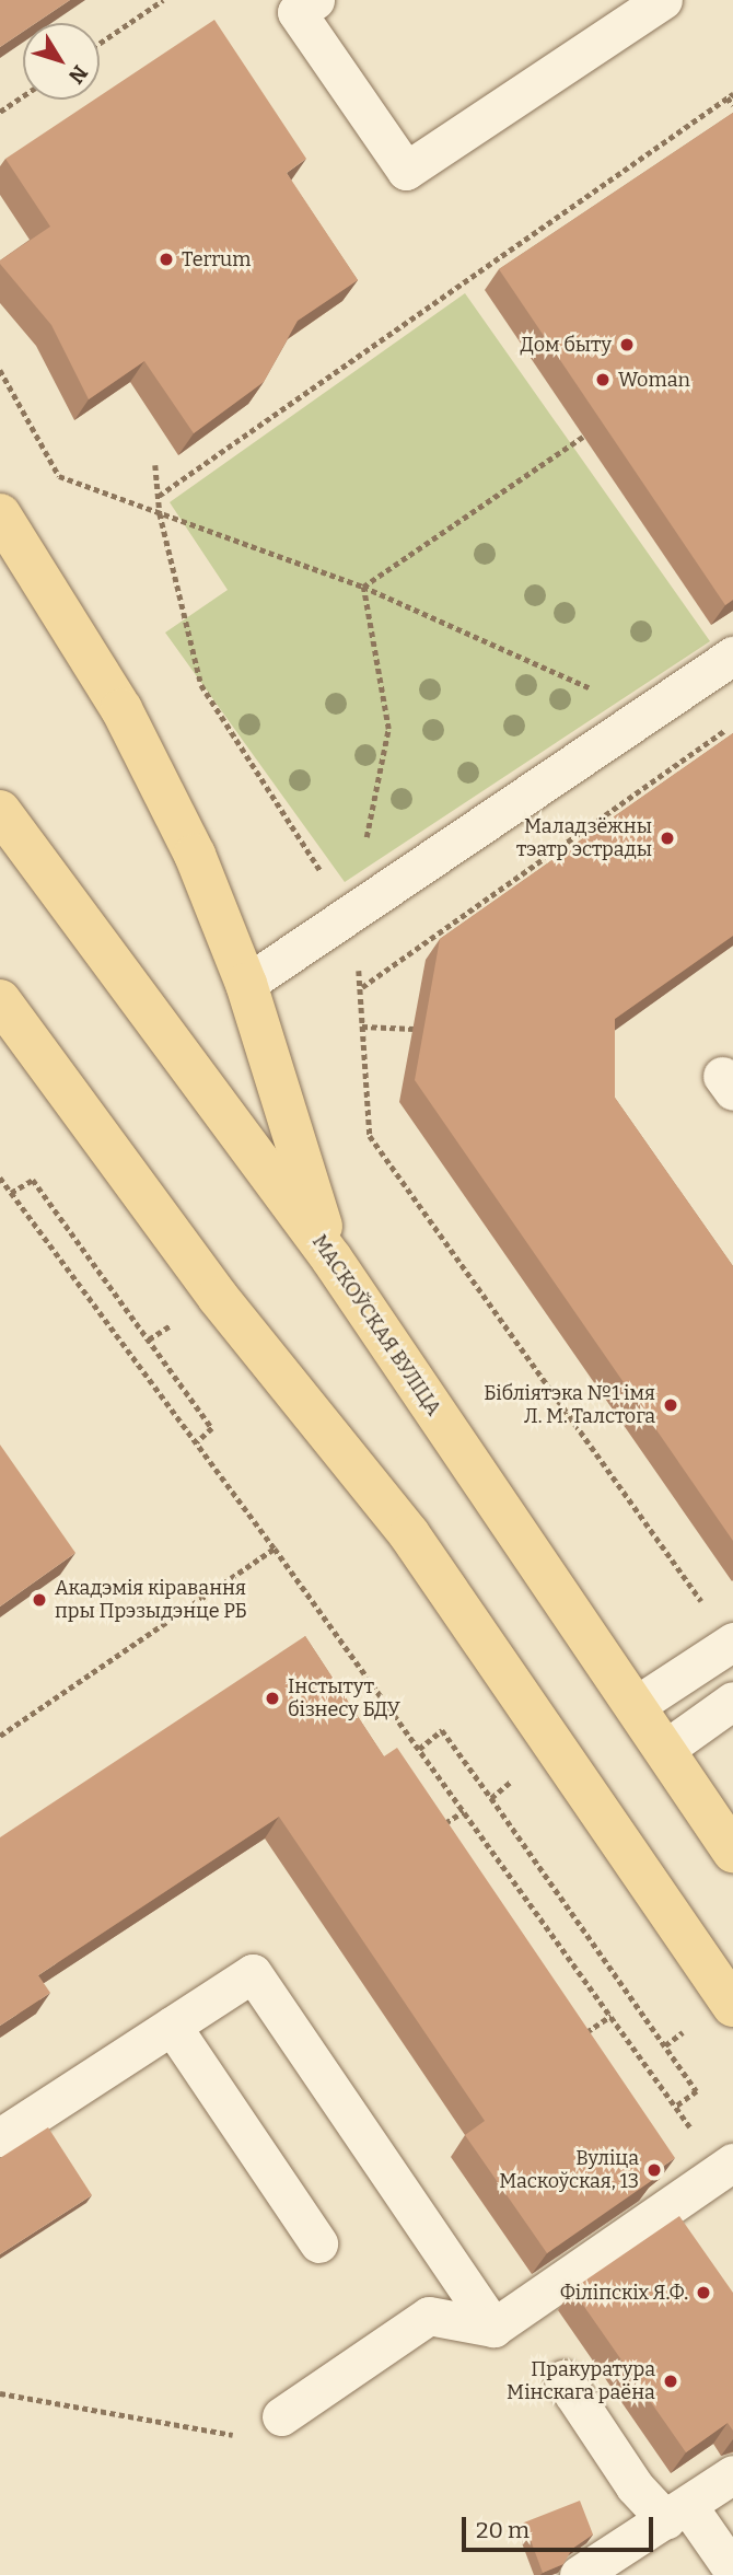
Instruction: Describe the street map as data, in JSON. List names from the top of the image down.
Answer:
{
  "streets": {
    "main road": ["МАСКОЎСКАЯ ВУЛІЦА"]
  },
  "places": [
    "Terrum",
    "Дом быту",
    "Woman",
    "Маладзёжны тэатр эстрады",
    "Бібліятэка №1 імя Л. М. Талстога",
    "Акадэмія кіравання пры Прэзыдэнце РБ",
    "Інстытут бізнесу БДУ",
    "Вуліца Маскоўская, 13",
    "Філіпскіх Я.Ф.",
    "Пракуратура Мінскага раёна"
  ],
  "scale_bar": "20 m",
  "north": "bottom right"
}
